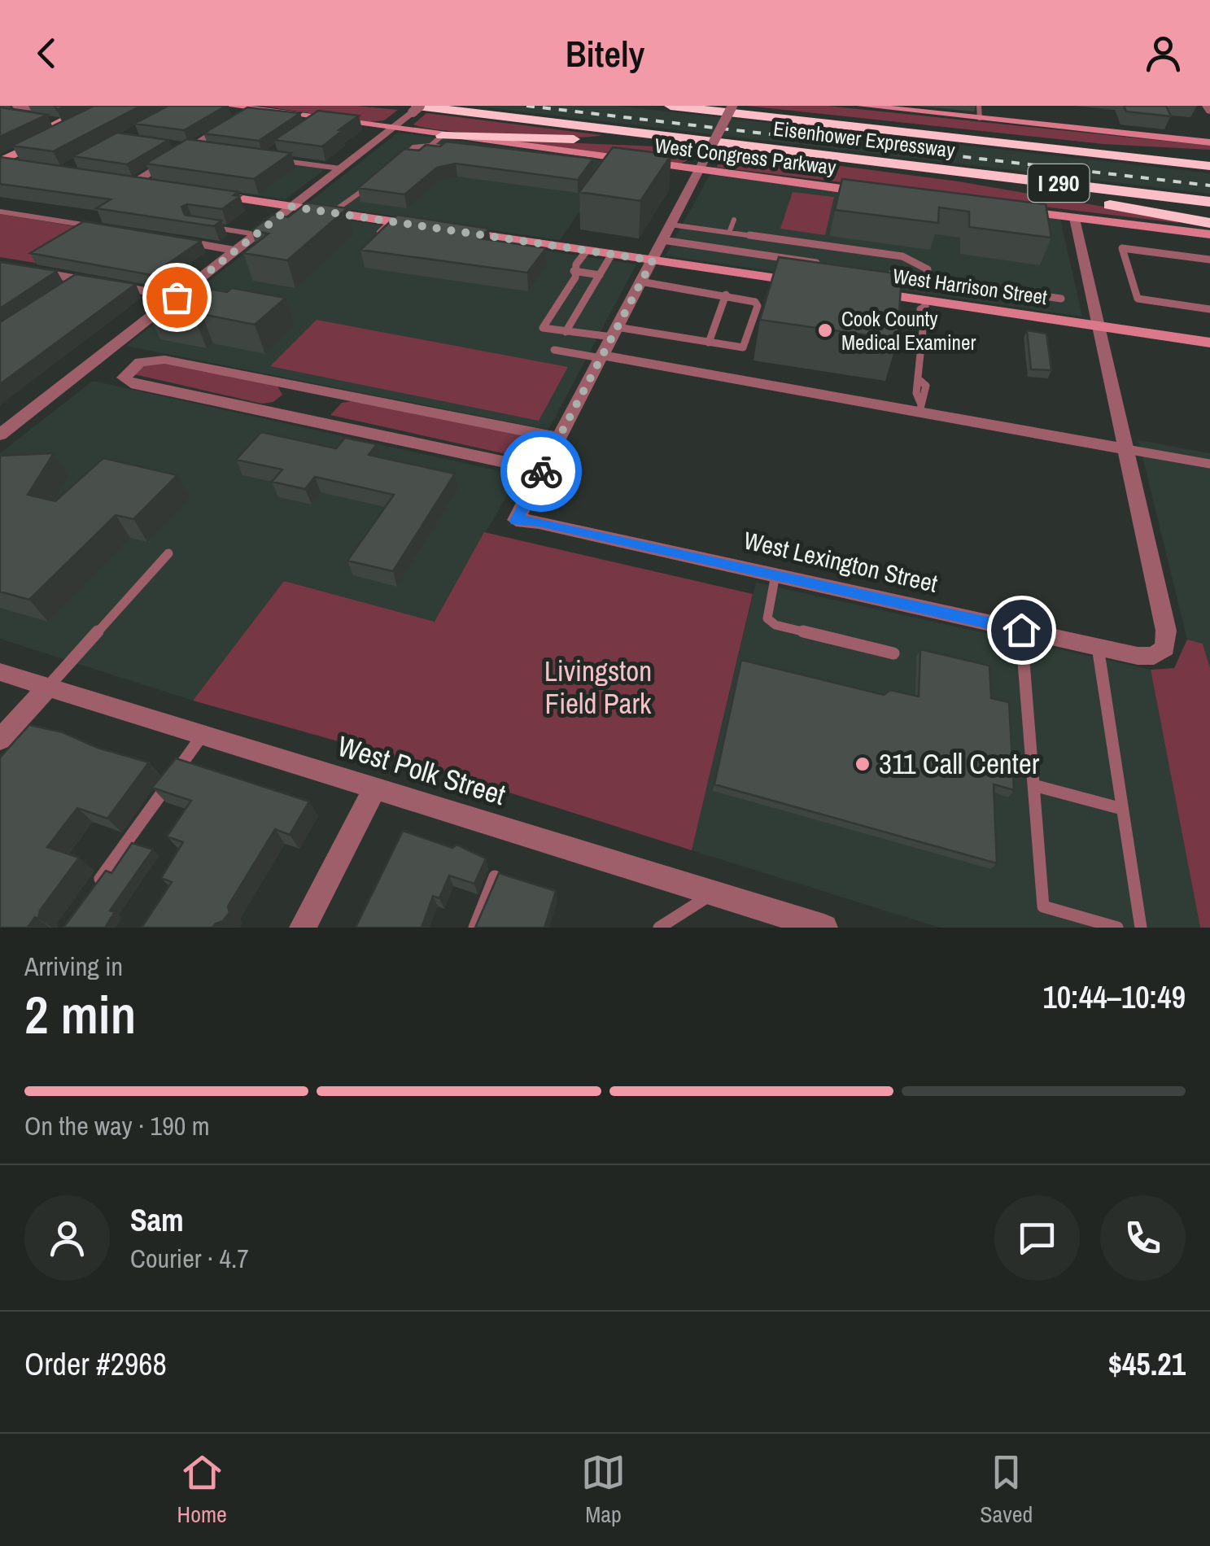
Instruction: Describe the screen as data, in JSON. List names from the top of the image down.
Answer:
{
  "streets": {
    "highway": ["Eisenhower Expressway", "I 290"],
    "street": [
      "West Congress Parkway",
      "West Harrison Street",
      "West Lexington Street",
      "West Polk Street"
    ]
  },
  "parks": ["Livingston Field Park"],
  "places": ["Cook County Medical Examiner", "311 Call Center"],
  "page": {
    "header": "Bitely",
    "heading": ["2 min", "Arriving in", "10:44–10:49"],
    "panel": [
      "Sam",
      "Courier · 4.7",
      "Order #2968",
      "$45.21"
    ],
    "bar": "On the way · 190 m",
    "tabs": ["Home", "Map", "Saved"]
  }
}
